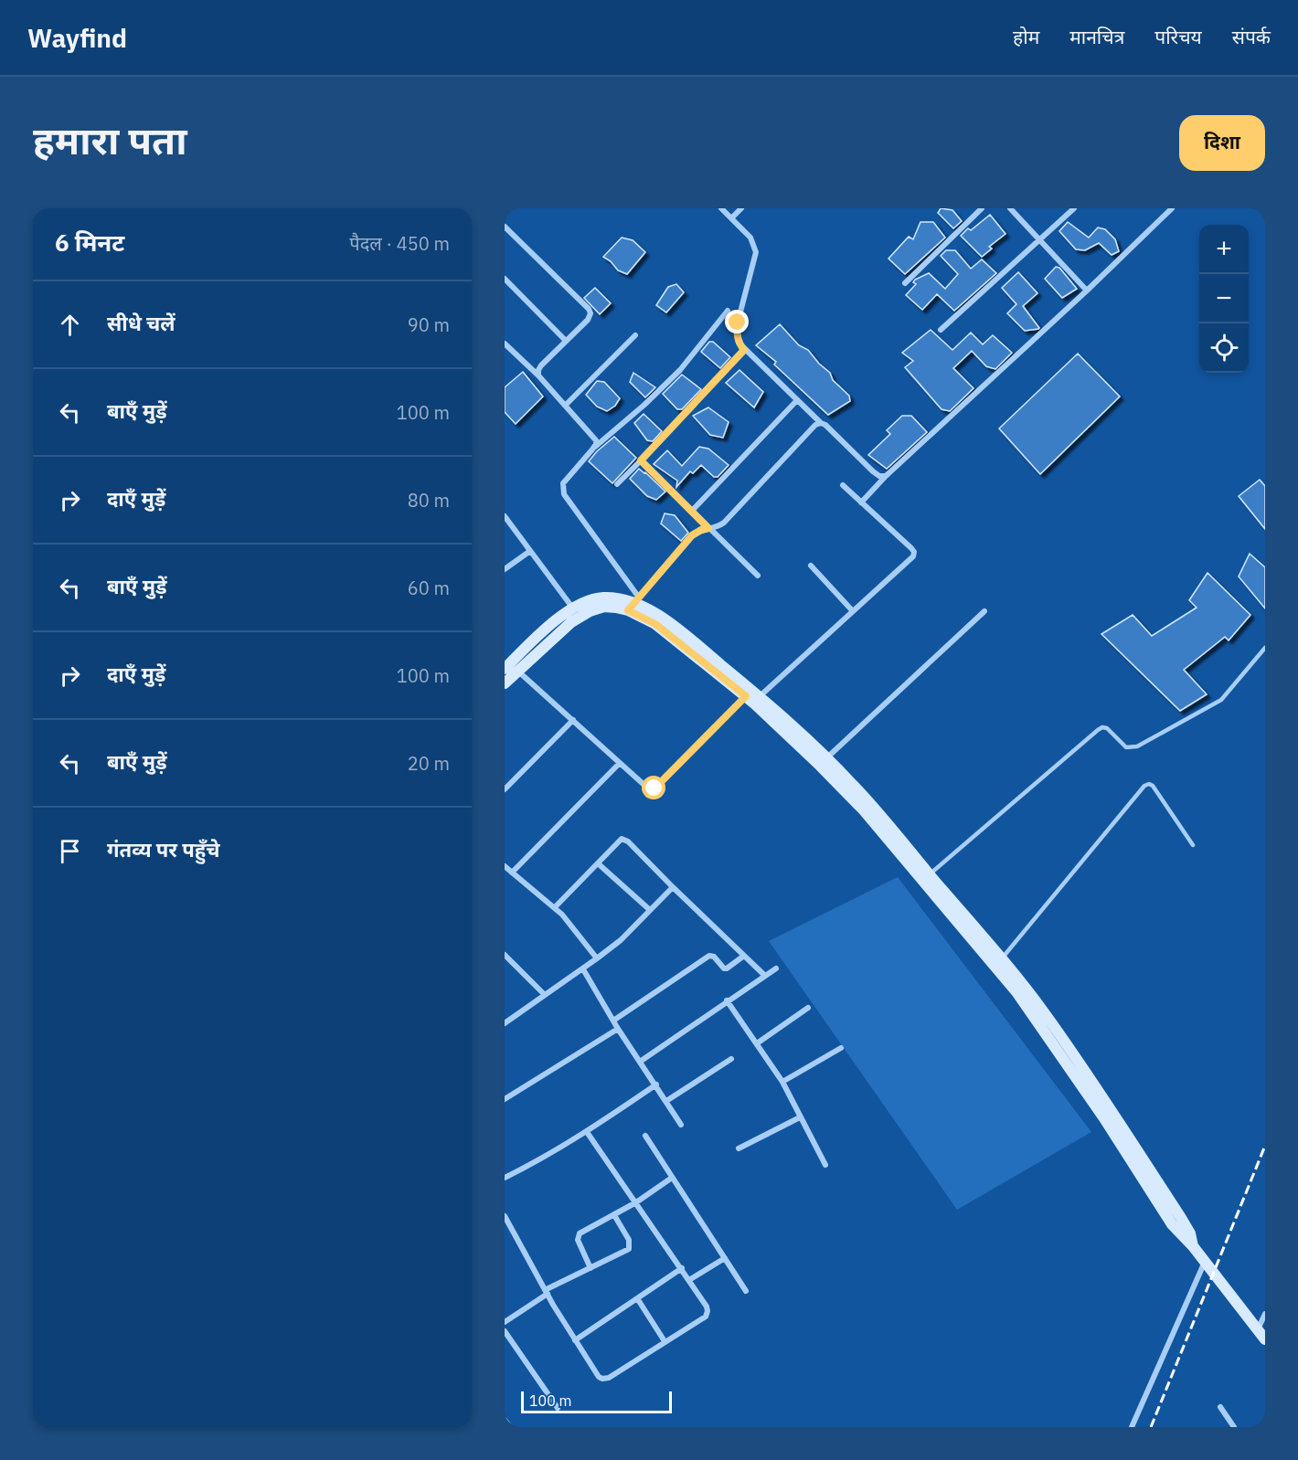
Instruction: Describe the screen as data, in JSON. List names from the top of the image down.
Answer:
{
  "scale_bar": "100 m",
  "page": {
    "header": "Wayfind",
    "nav": [
      "होम",
      "मानचित्र",
      "परिचय",
      "संपर्क"
    ],
    "title": "हमारा पता",
    "buttons": "दिशा",
    "heading": ["6 मिनट", "पैदल · 450 m"],
    "map_buttons": ["+", "−"],
    "list": [
      ["सीधे चलें", "90 m"],
      ["बाएँ मुड़ें", "100 m"],
      ["दाएँ मुड़ें", "80 m"],
      ["बाएँ मुड़ें", "60 m"],
      ["दाएँ मुड़ें", "100 m"],
      ["बाएँ मुड़ें", "20 m"],
      "गंतव्य पर पहुँचे"
    ],
    "scale": "100 m"
  }
}
